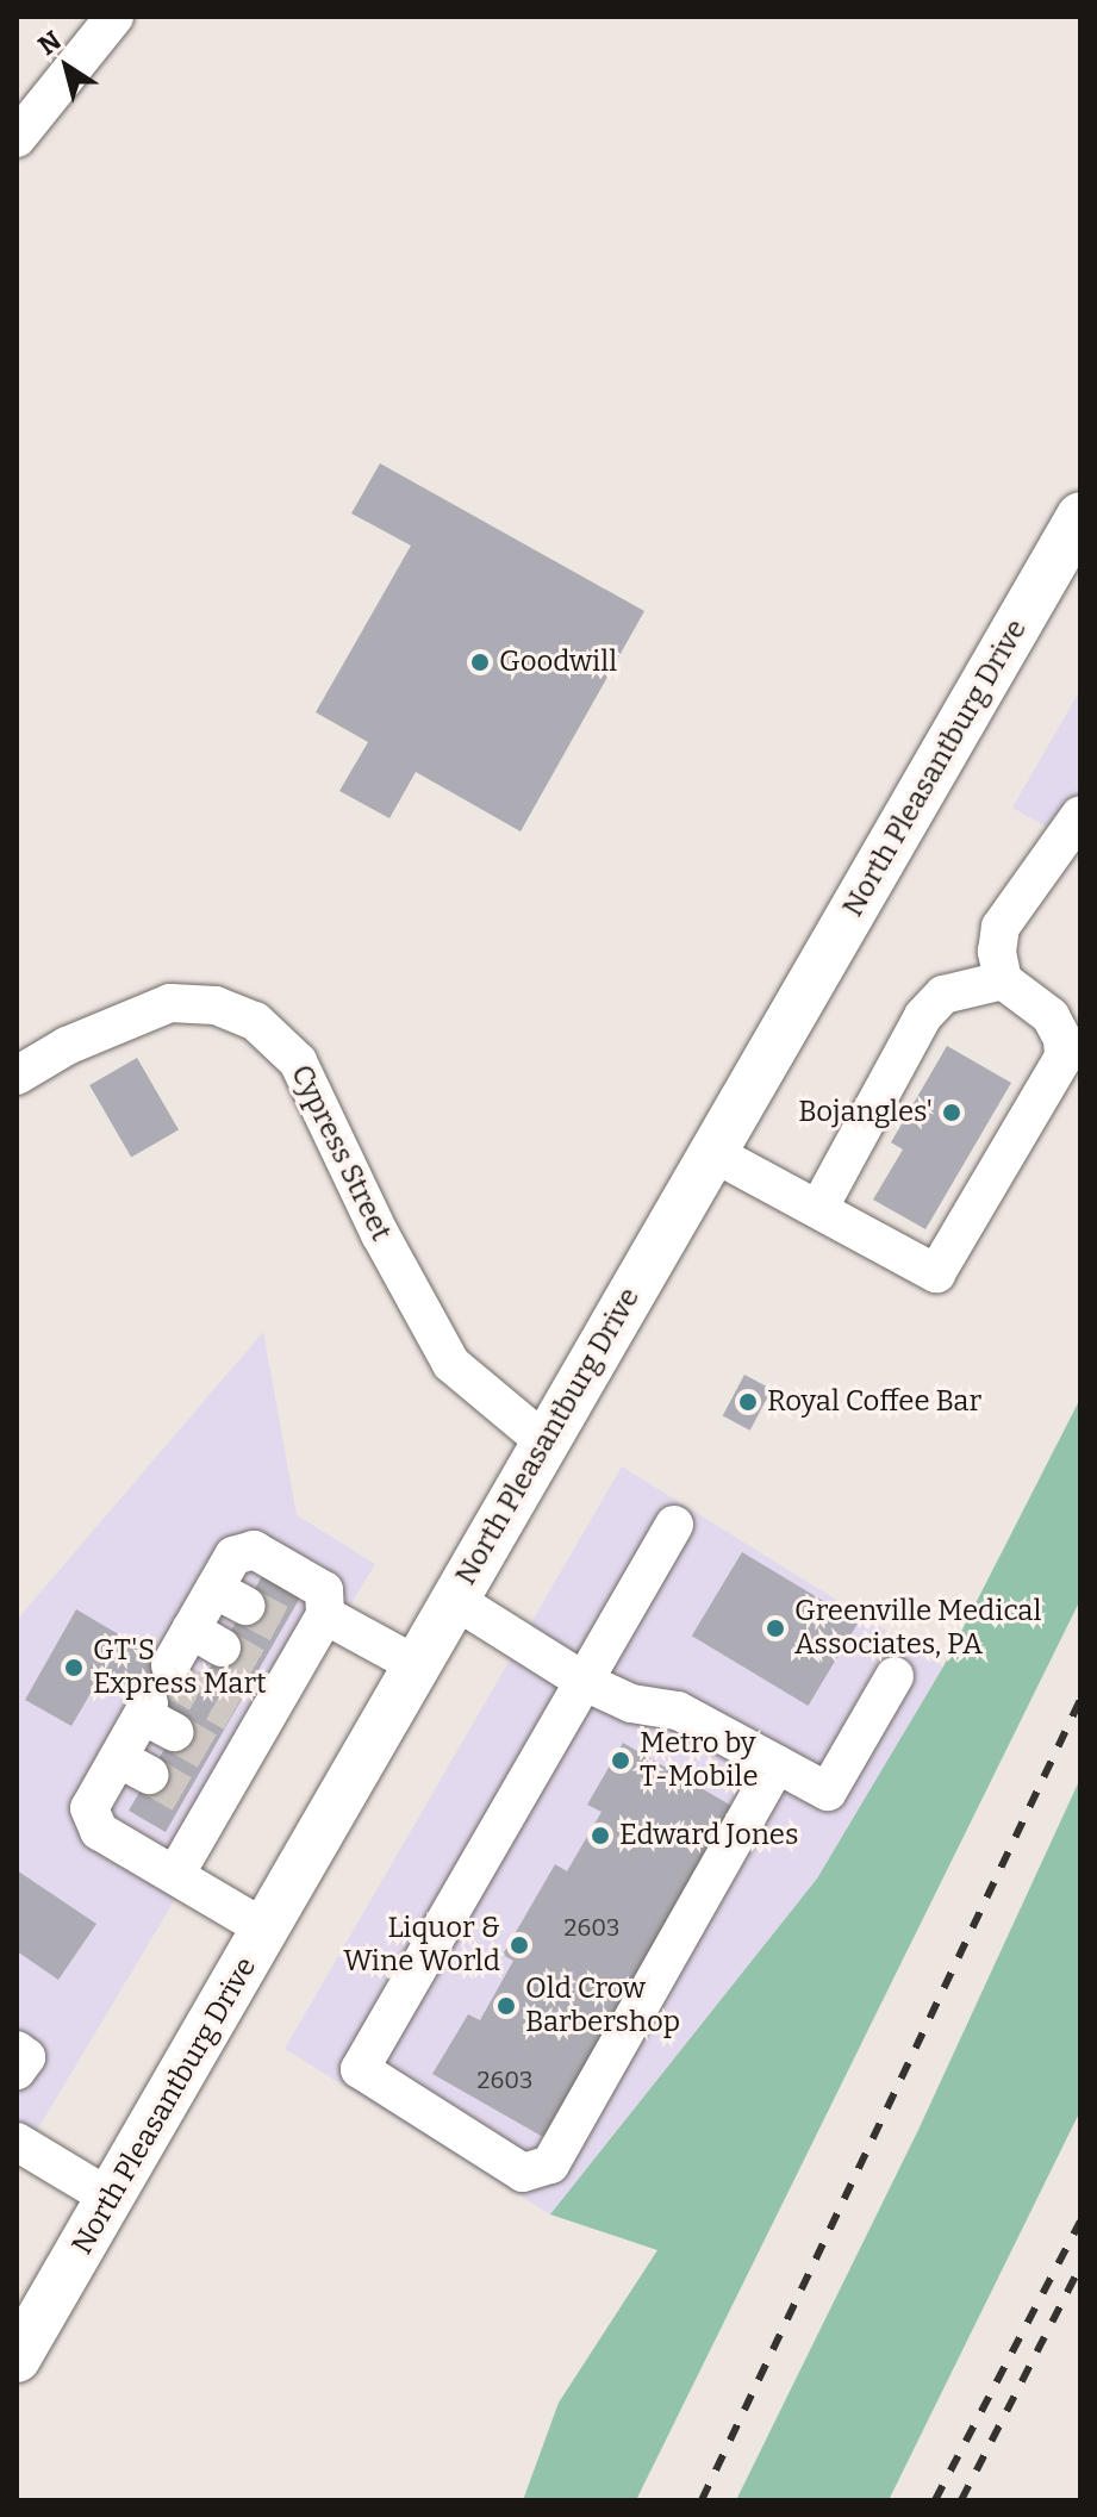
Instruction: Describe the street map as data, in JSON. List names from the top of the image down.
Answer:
{
  "streets": {
    "main road": ["North Pleasantburg Drive"],
    "street": ["Cypress Street"]
  },
  "crossings": [
    ["North Pleasantburg Drive", "Cypress Street"]
  ],
  "places": [
    "Goodwill",
    "Bojangles'",
    "Royal Coffee Bar",
    "Greenville Medical Associates, PA",
    "GT'S Express Mart",
    "Metro by T-Mobile",
    "Edward Jones",
    "Liquor & Wine World",
    "Old Crow Barbershop"
  ],
  "house_numbers": ["2603", "2603"],
  "north": "top left"
}
